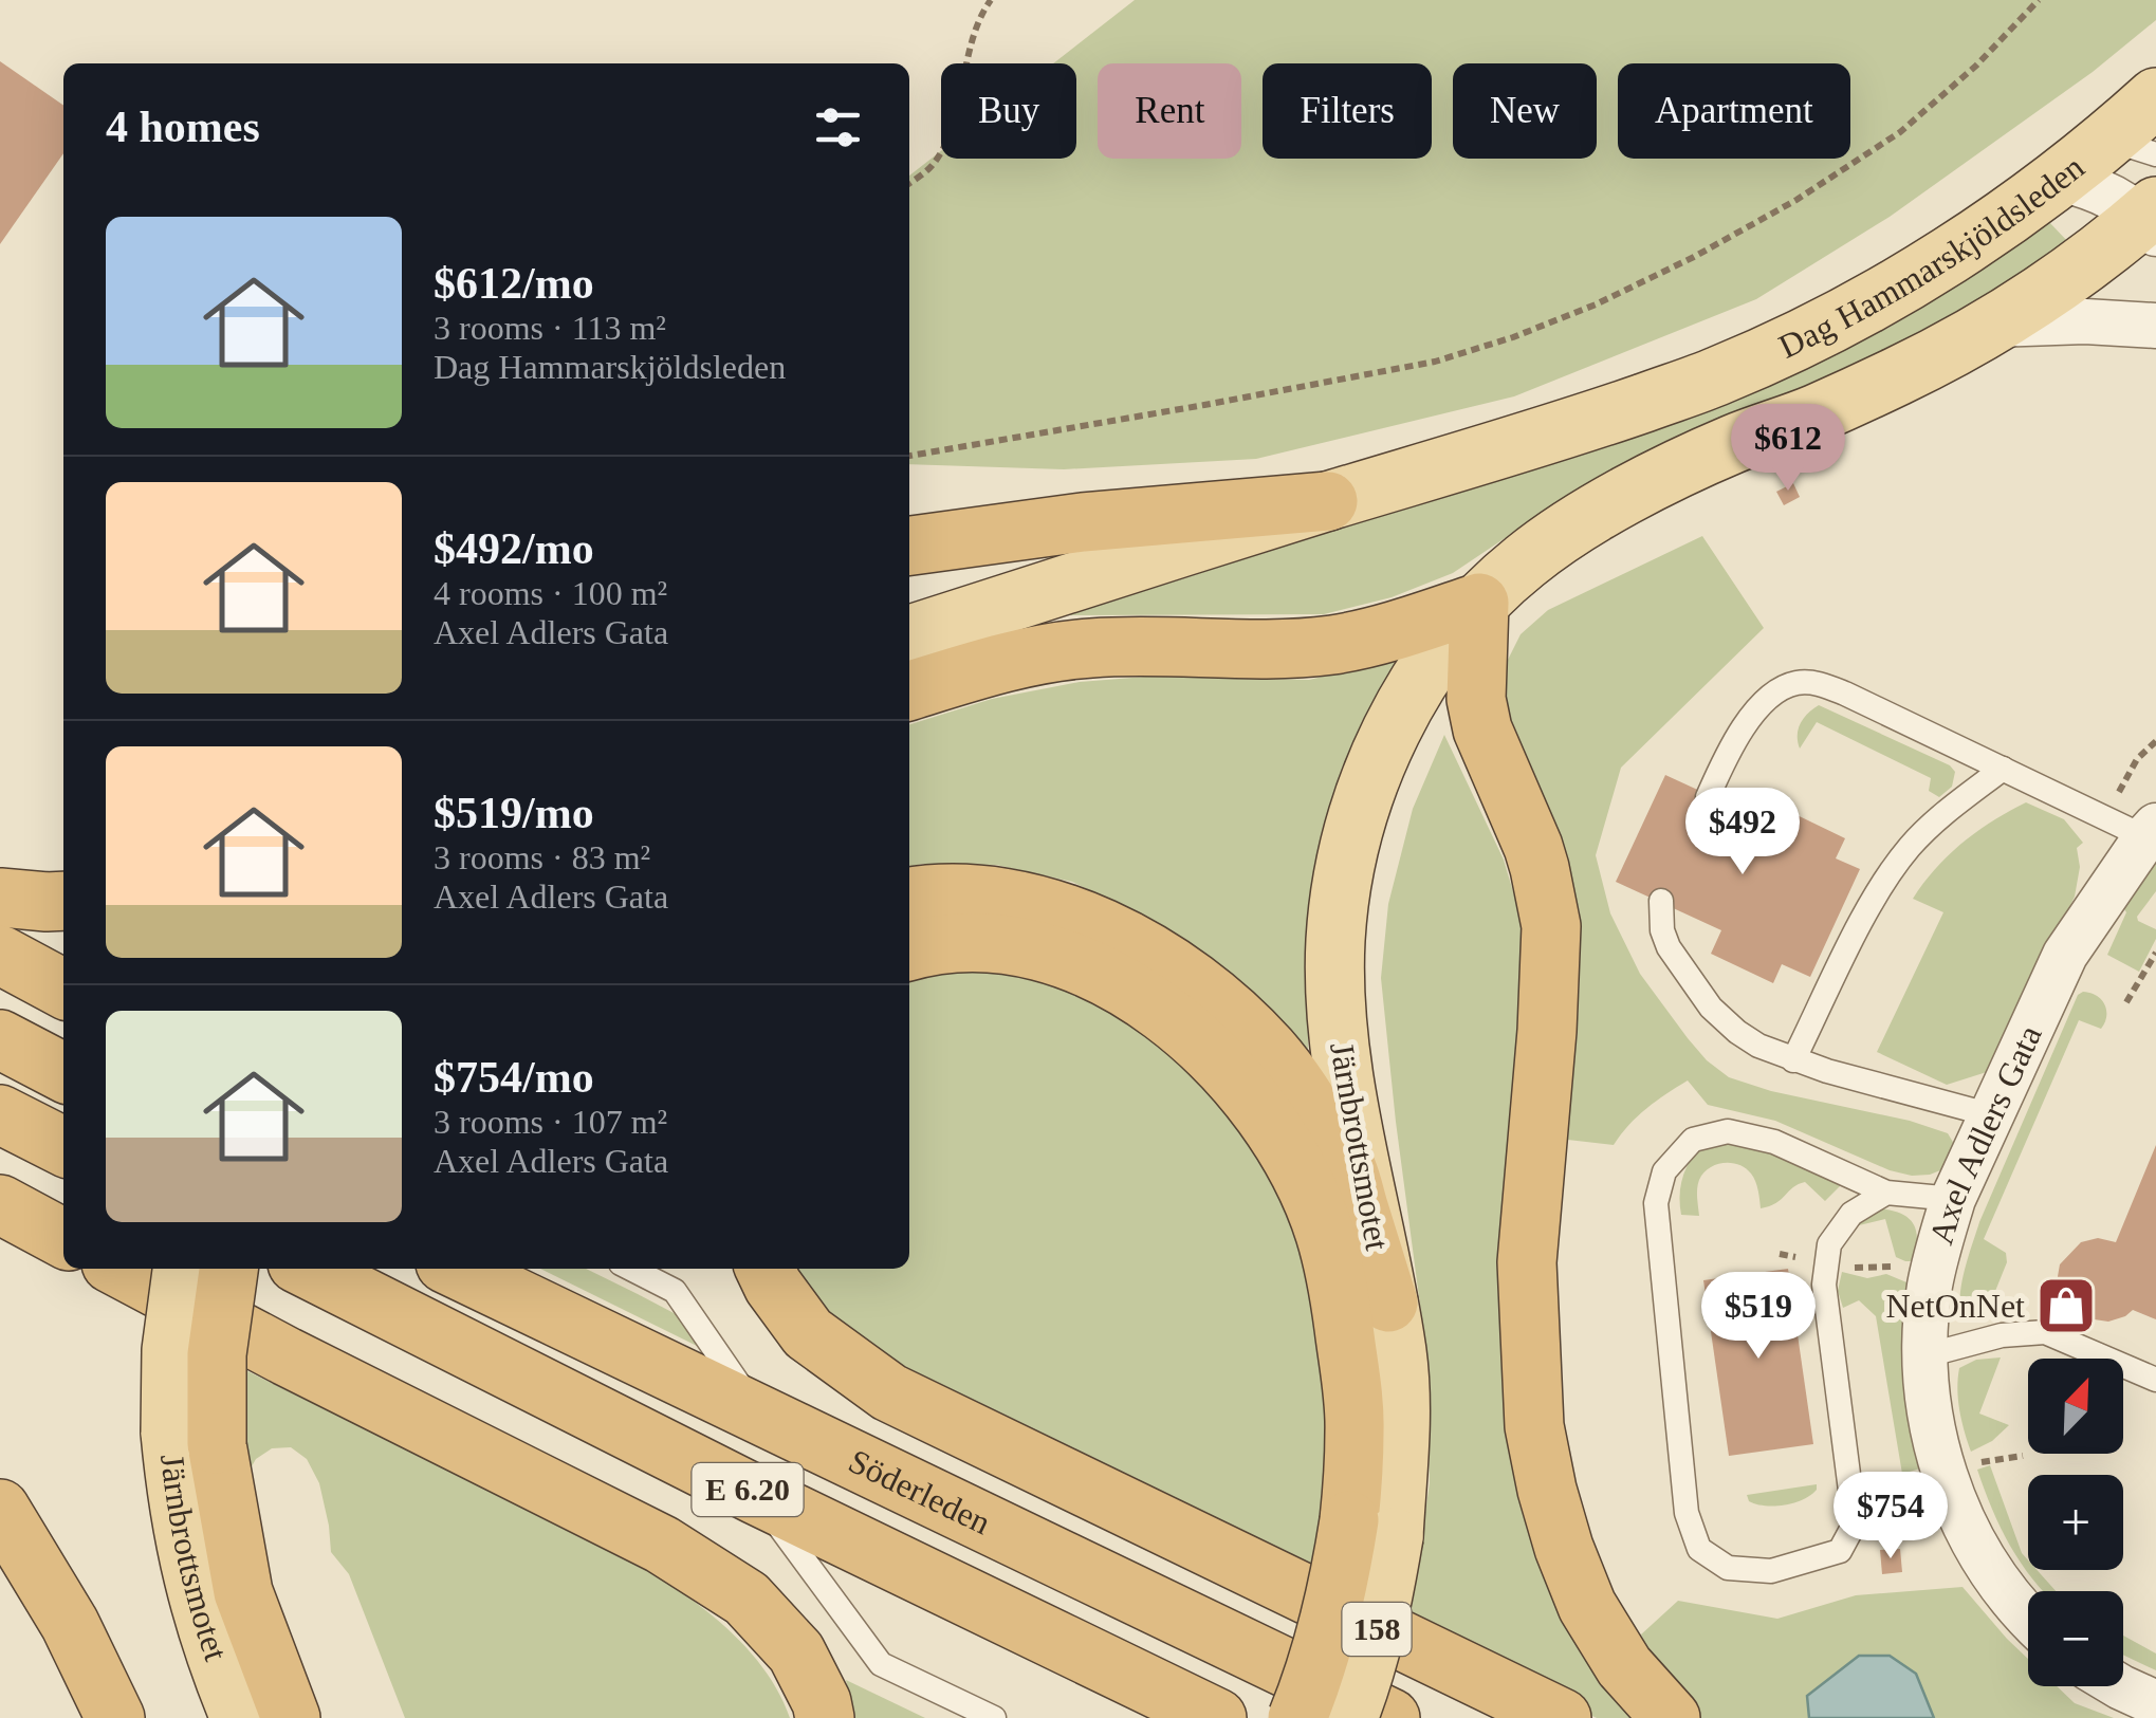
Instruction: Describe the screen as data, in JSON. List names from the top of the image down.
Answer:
{
  "streets": {
    "highway": ["E 6.20", "Söderleden"],
    "main road": ["Dag Hammarskjöldsleden", "Järnbrottsmotet", "158"],
    "street": ["Axel Adlers Gata"]
  },
  "places": {
    "shop": ["NetOnNet"]
  },
  "north": "top right",
  "page": {
    "chip": [
      "Buy",
      "Rent",
      "Filters",
      "New",
      "Apartment"
    ],
    "heading": "4 homes",
    "list": [
      {
        "name": "$612/mo",
        "note": "3 rooms · 113 m² · Dag Hammarskjöldsleden"
      },
      {
        "name": "$492/mo",
        "note": "4 rooms · 100 m² · Axel Adlers Gata"
      },
      {
        "name": "$519/mo",
        "note": "3 rooms · 83 m² · Axel Adlers Gata"
      },
      {
        "name": "$754/mo",
        "note": "3 rooms · 107 m² · Axel Adlers Gata"
      }
    ],
    "price": [
      "$612",
      "$492",
      "$519",
      "$754"
    ],
    "map_buttons": ["+", "−"]
  }
}
